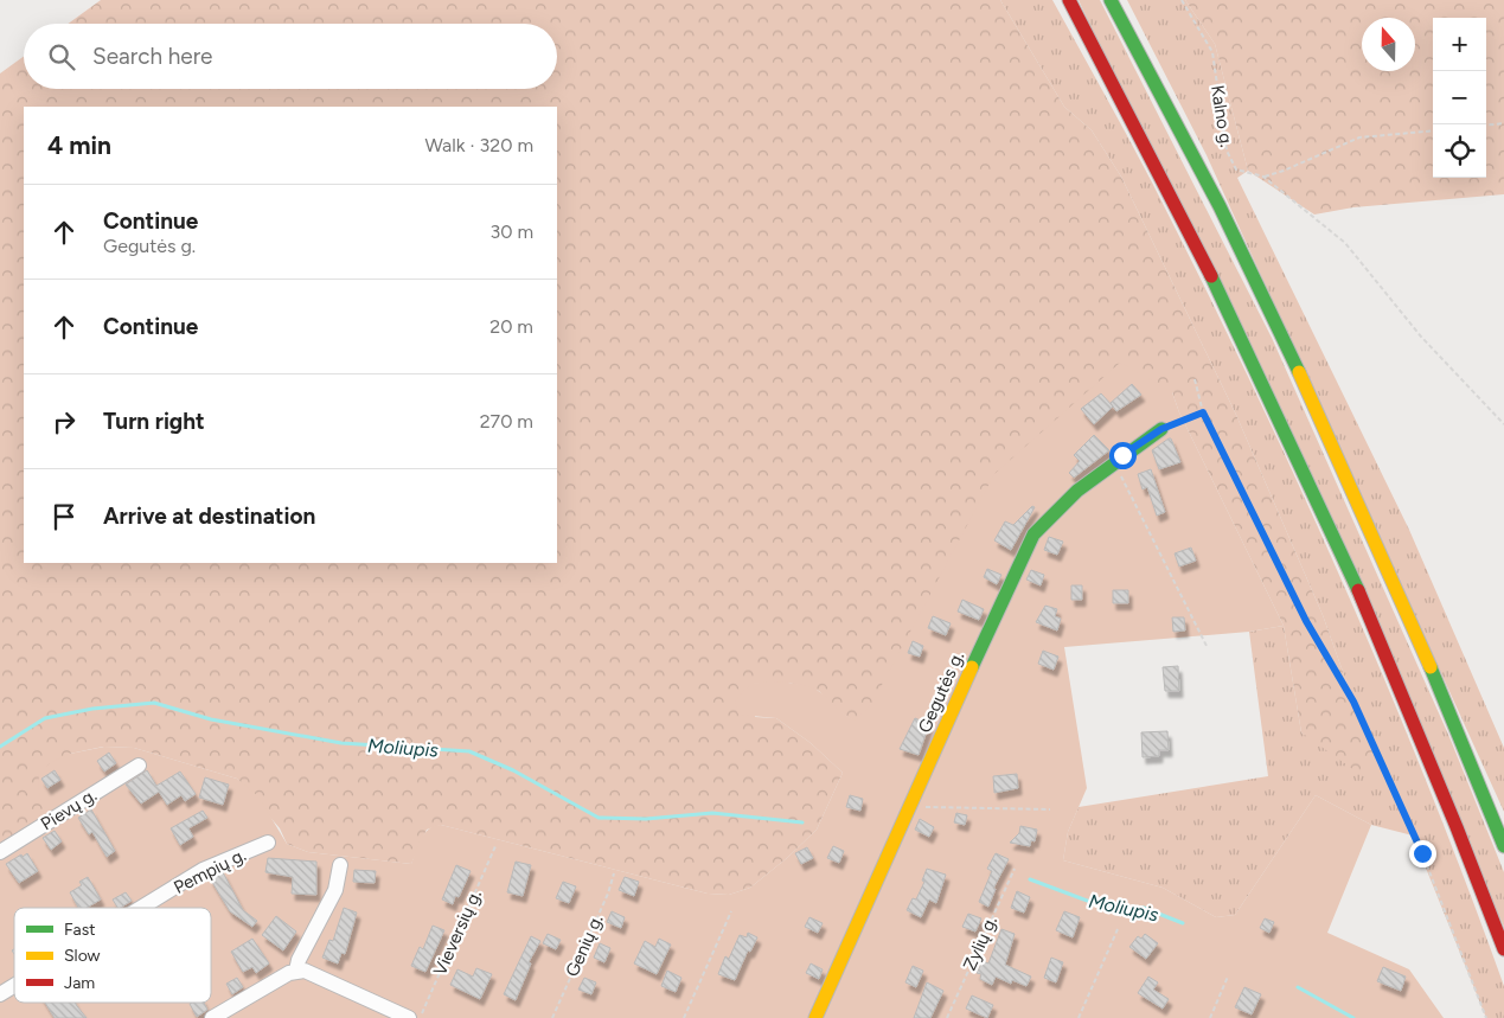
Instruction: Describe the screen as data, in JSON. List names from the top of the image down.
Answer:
{
  "streets": {
    "main road": ["Gegutės g."],
    "street": ["Pievų g.", "Pempių g."],
    "path": [
      "Kalno g.",
      "Vieversių g.",
      "Zylių g.",
      "Genių g."
    ]
  },
  "water": ["Moliupis"],
  "legend": ["Fast", "Slow", "Jam"],
  "north": "top",
  "page": {
    "map_buttons": ["+", "−"],
    "search": "Search here",
    "heading": ["4 min", "Walk · 320 m"],
    "list": [
      ["Continue", "Gegutės g.", "30 m"],
      ["Continue", "20 m"],
      ["Turn right", "270 m"],
      "Arrive at destination"
    ]
  }
}
